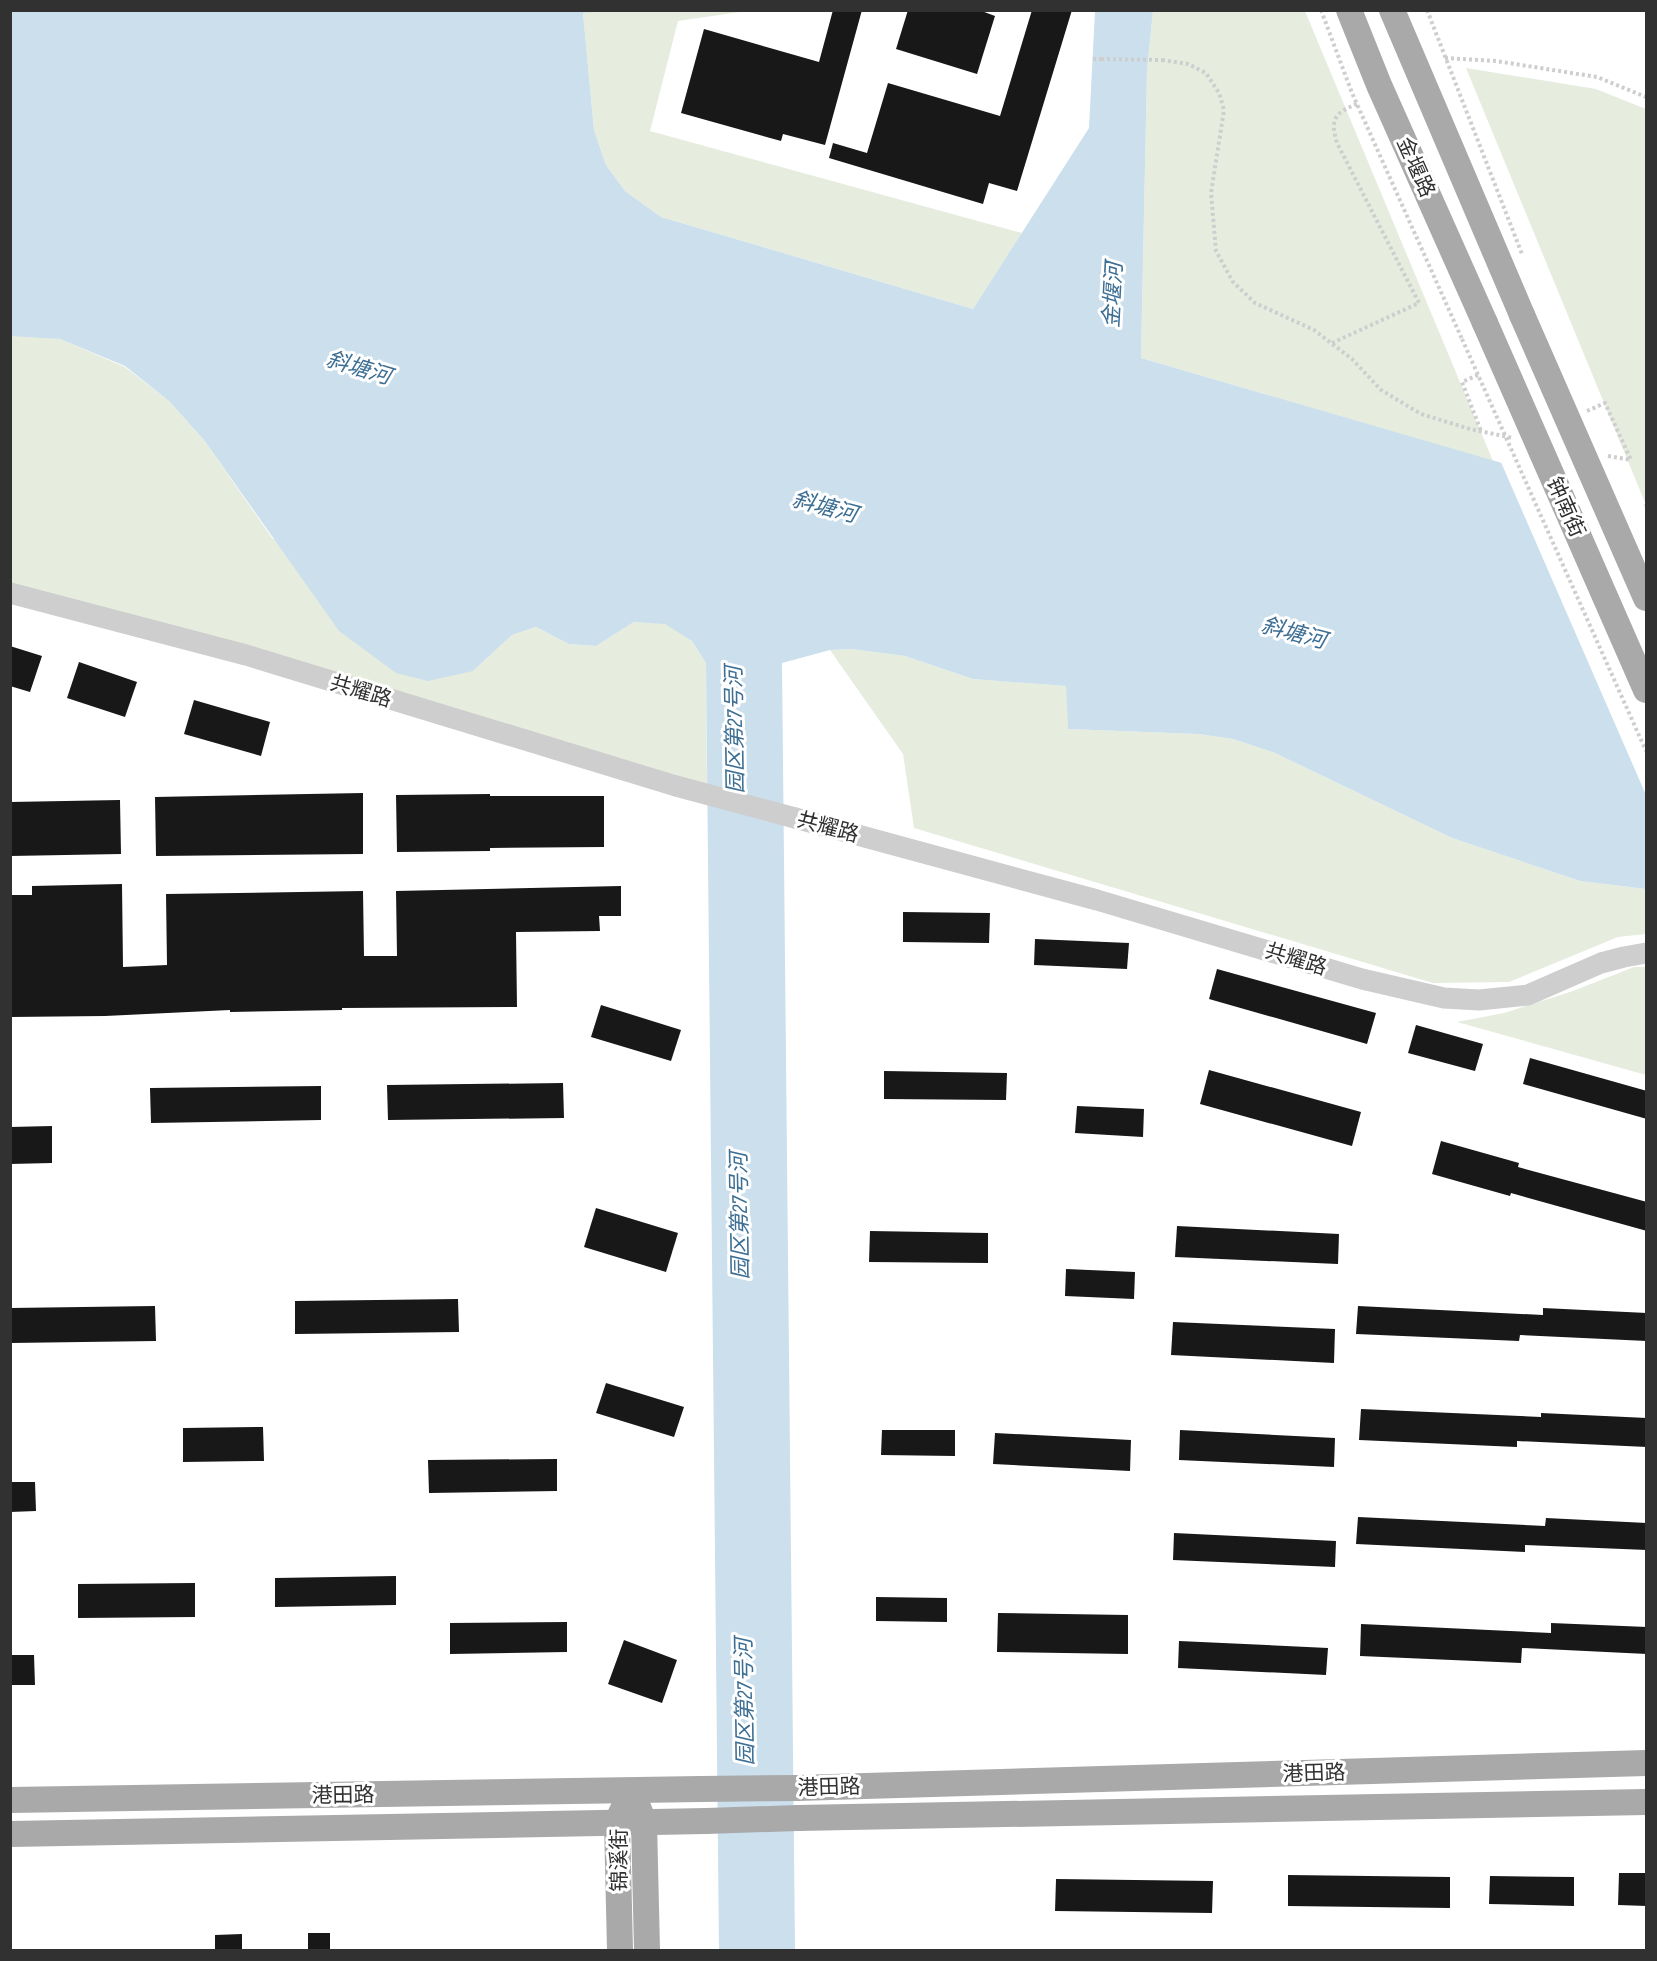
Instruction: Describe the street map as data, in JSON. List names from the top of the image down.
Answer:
{
  "streets": {
    "main road": [
      "金堰路",
      "钟南街",
      "港田路",
      "锦溪街"
    ],
    "street": ["共耀路"]
  },
  "crossings": [
    ["金堰路", "钟南街"],
    ["港田路", "锦溪街"]
  ],
  "water": ["金堰河", "斜塘河", "园区第27号河"]
}
